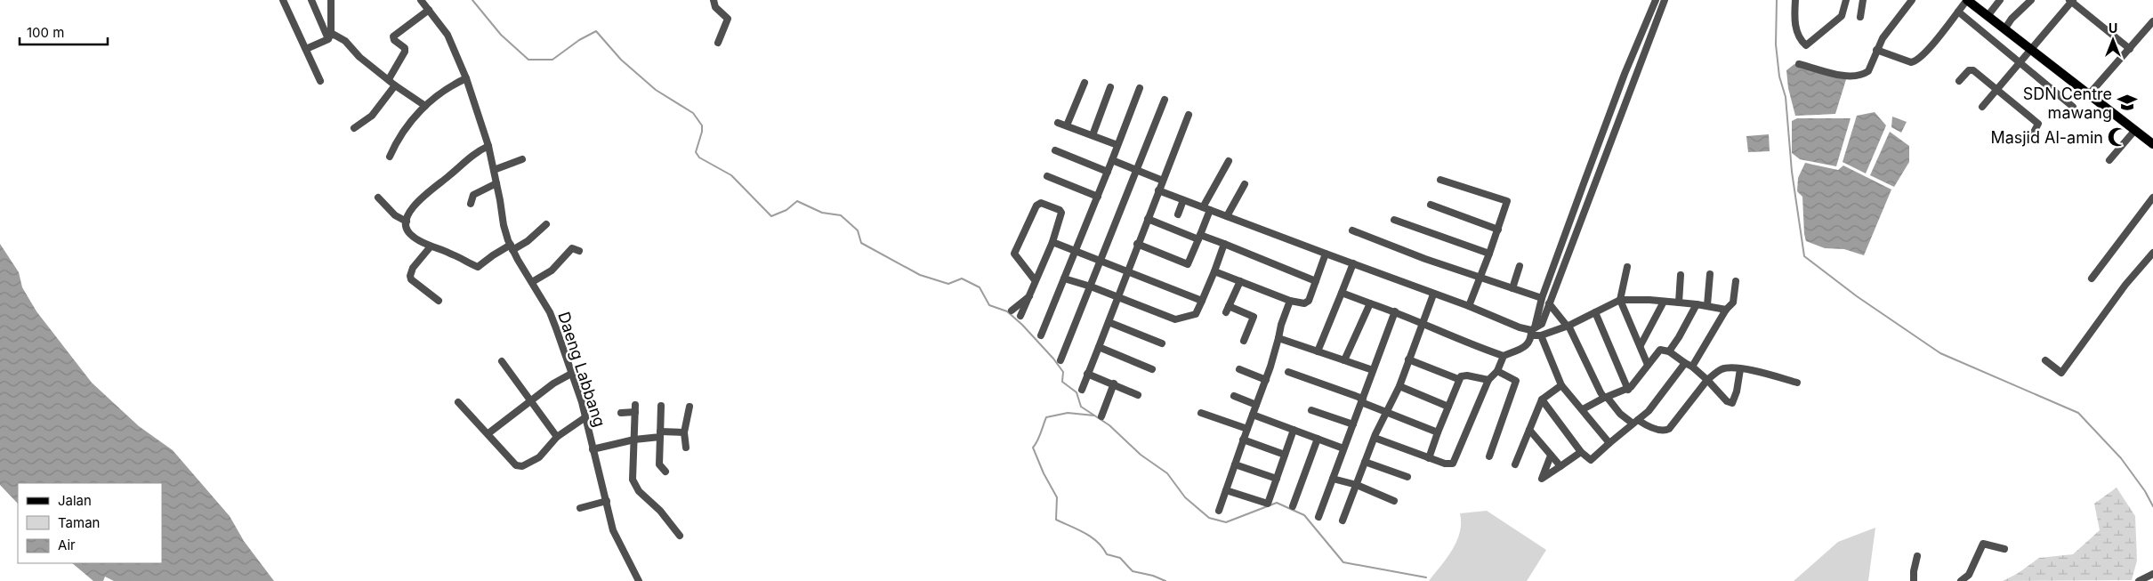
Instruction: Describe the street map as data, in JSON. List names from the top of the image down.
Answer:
{
  "streets": {
    "street": ["Daeng Labbang"]
  },
  "places": {
    "school or university": ["SDN Centre mawang"],
    "mosque": ["Masjid Al-amin"]
  },
  "legend": ["Jalan", "Taman", "Air"],
  "scale_bar": "100 m",
  "north": "top"
}
